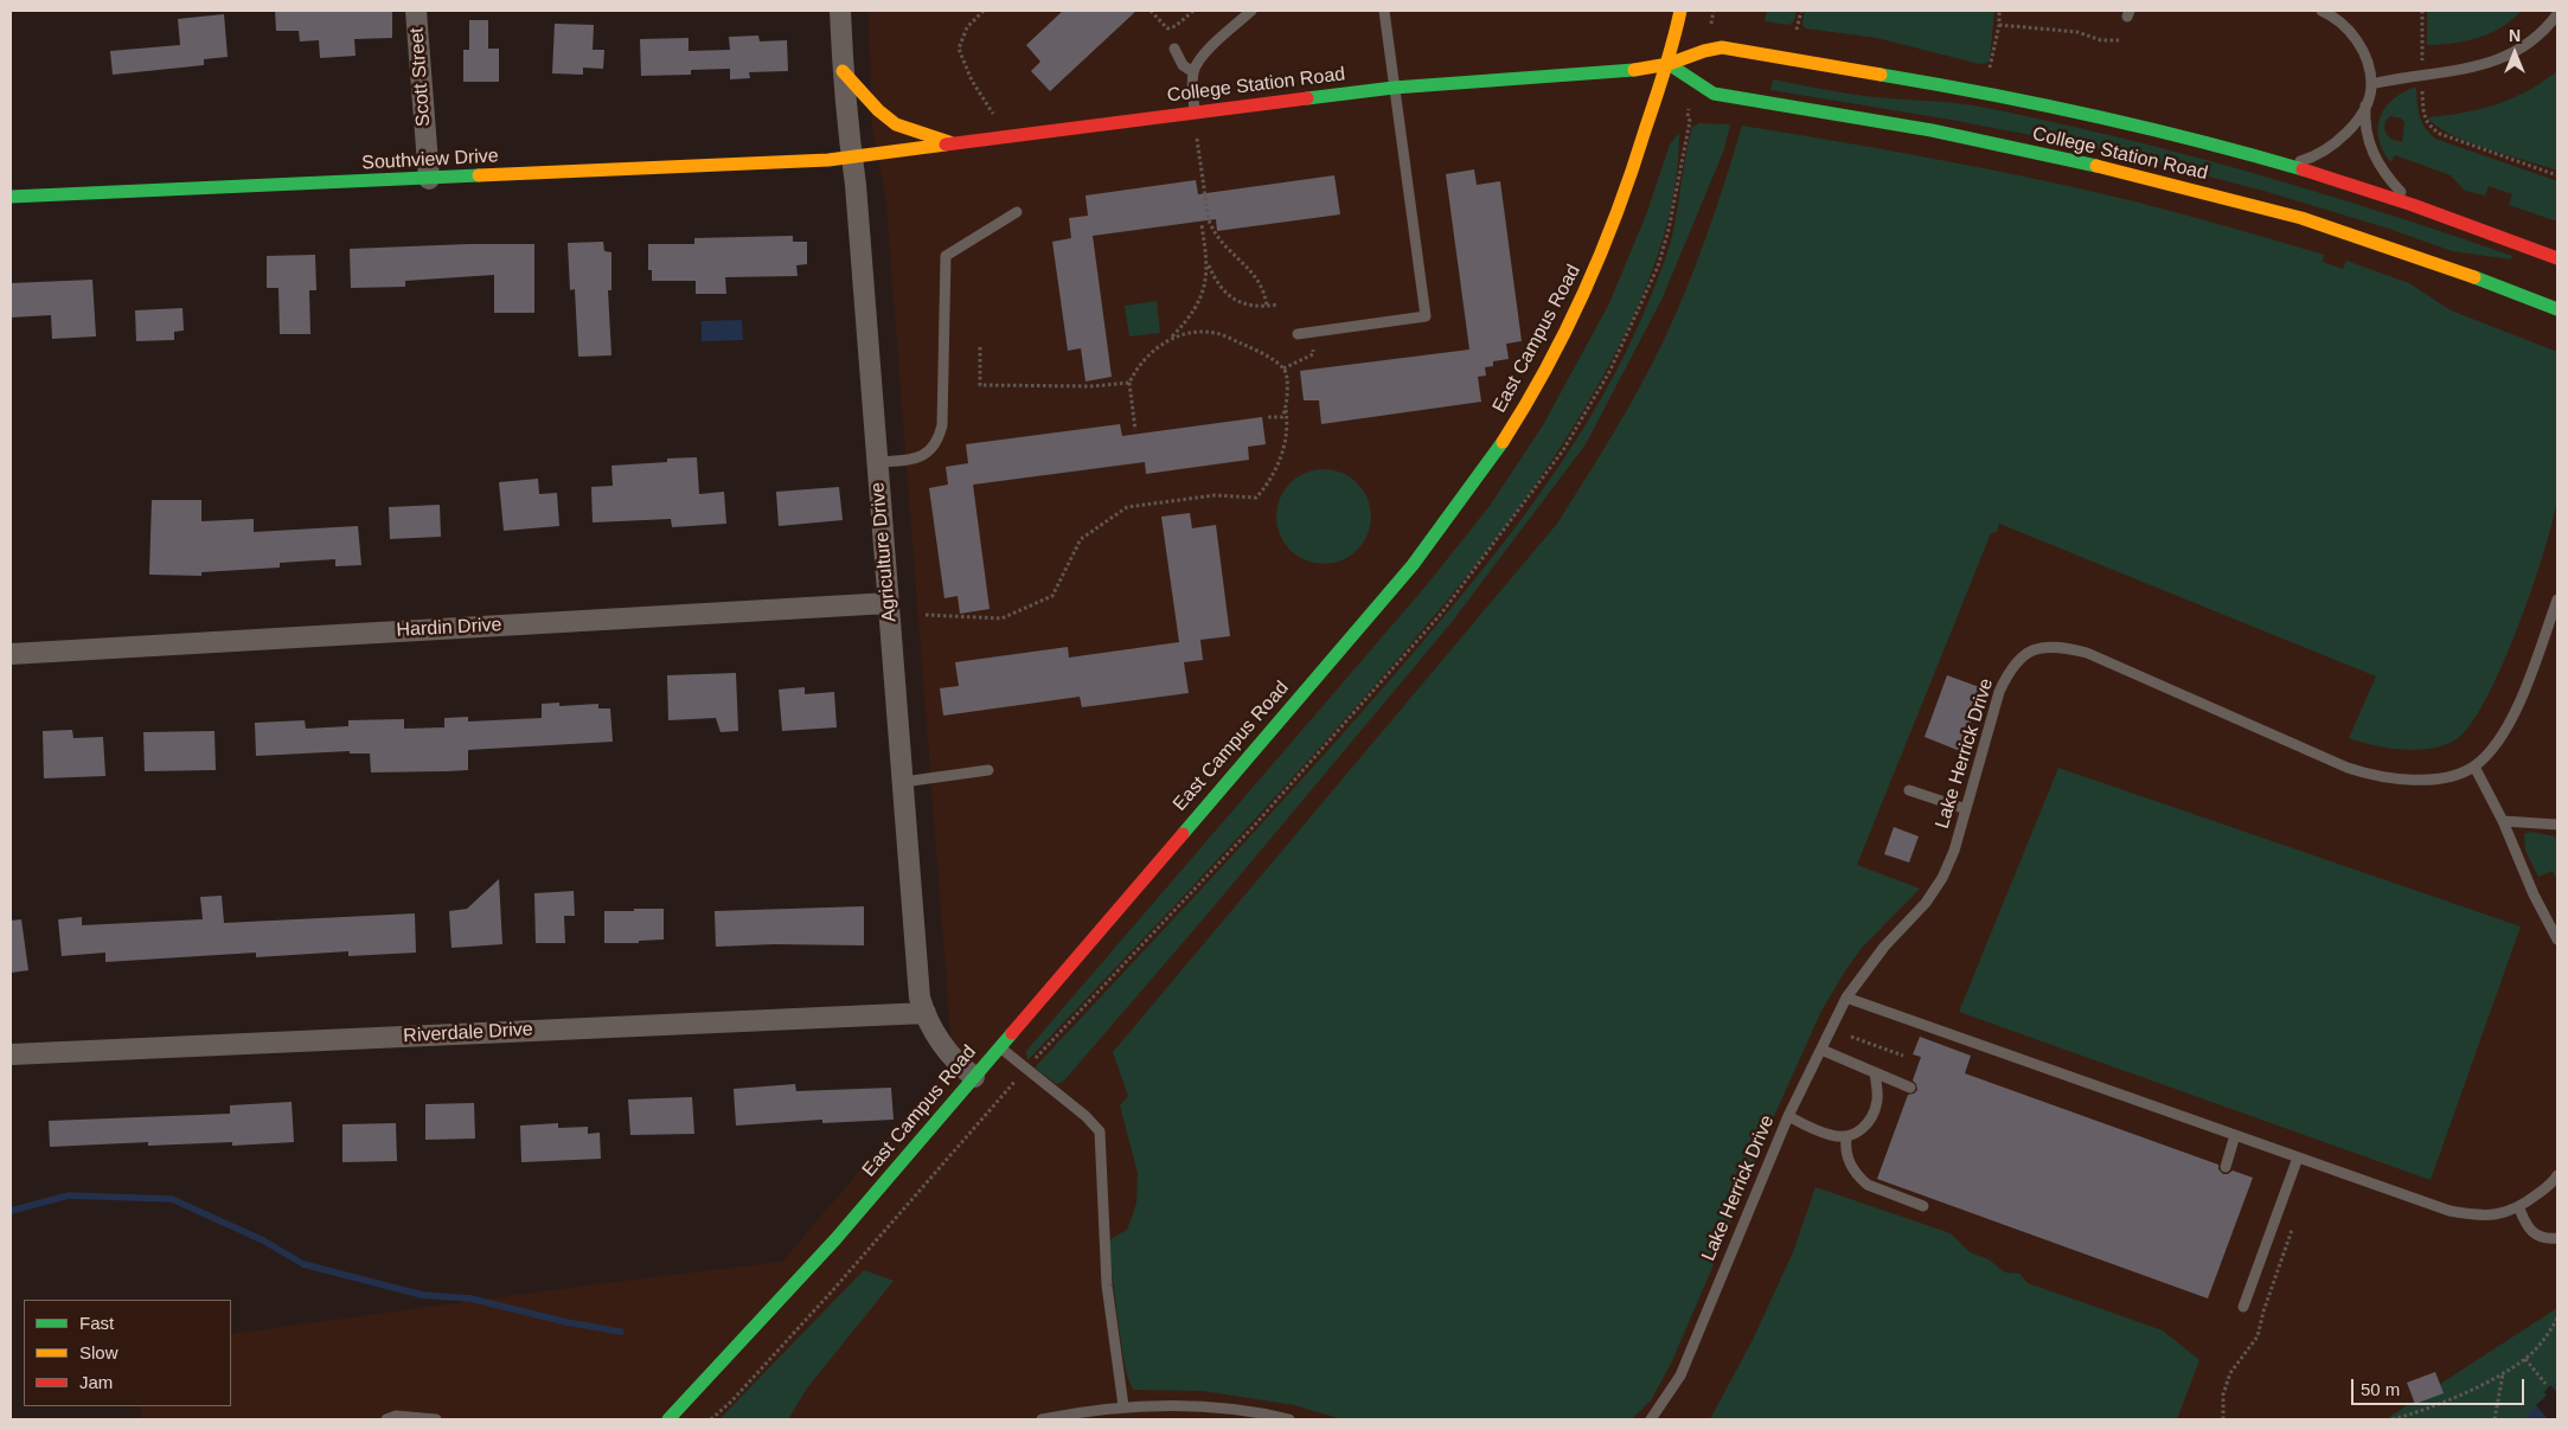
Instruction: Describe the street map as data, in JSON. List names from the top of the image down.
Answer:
{
  "streets": {
    "main road": ["College Station Road", "Southview Drive", "East Campus Road"],
    "street": [
      "Scott Street",
      "Agriculture Drive",
      "Hardin Drive",
      "Riverdale Drive"
    ],
    "lane": ["Lake Herrick Drive"]
  },
  "crossings": [
    ["Scott Street", "Southview Drive"],
    ["College Station Road", "Southview Drive"],
    ["College Station Road", "East Campus Road"],
    ["College Station Road", "Agriculture Drive"],
    ["Southview Drive", "Agriculture Drive"],
    ["East Campus Road", "Agriculture Drive"],
    ["Agriculture Drive", "Hardin Drive"],
    ["Agriculture Drive", "Riverdale Drive"]
  ],
  "legend": ["Fast", "Slow", "Jam"],
  "scale_bar": "50 m",
  "north": "top"
}
